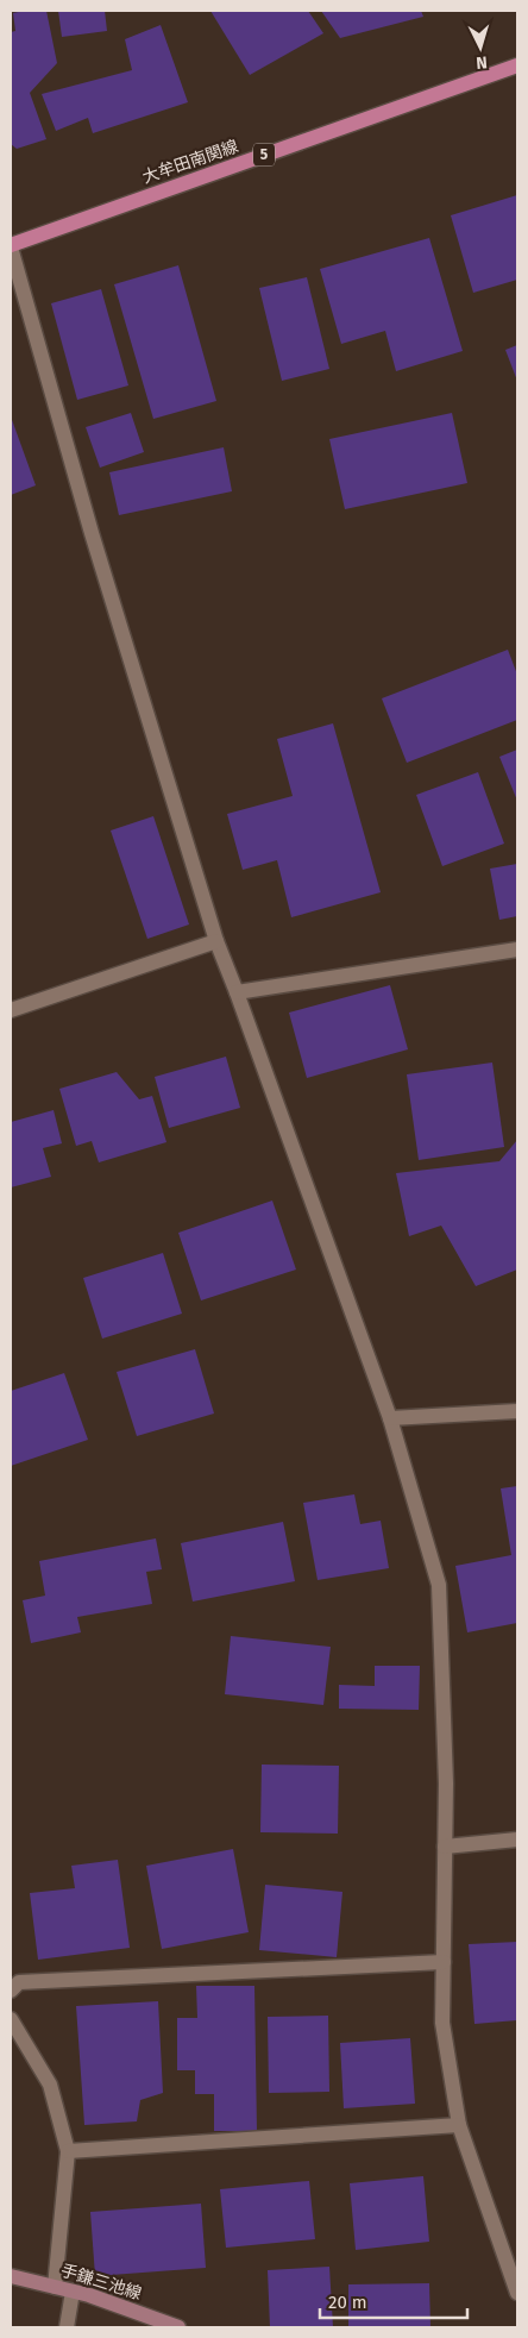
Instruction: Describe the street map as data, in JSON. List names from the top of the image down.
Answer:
{
  "streets": {
    "main road": ["5", "大牟田南関線", "手鎌三池線"]
  },
  "scale_bar": "20 m",
  "north": "bottom"
}
